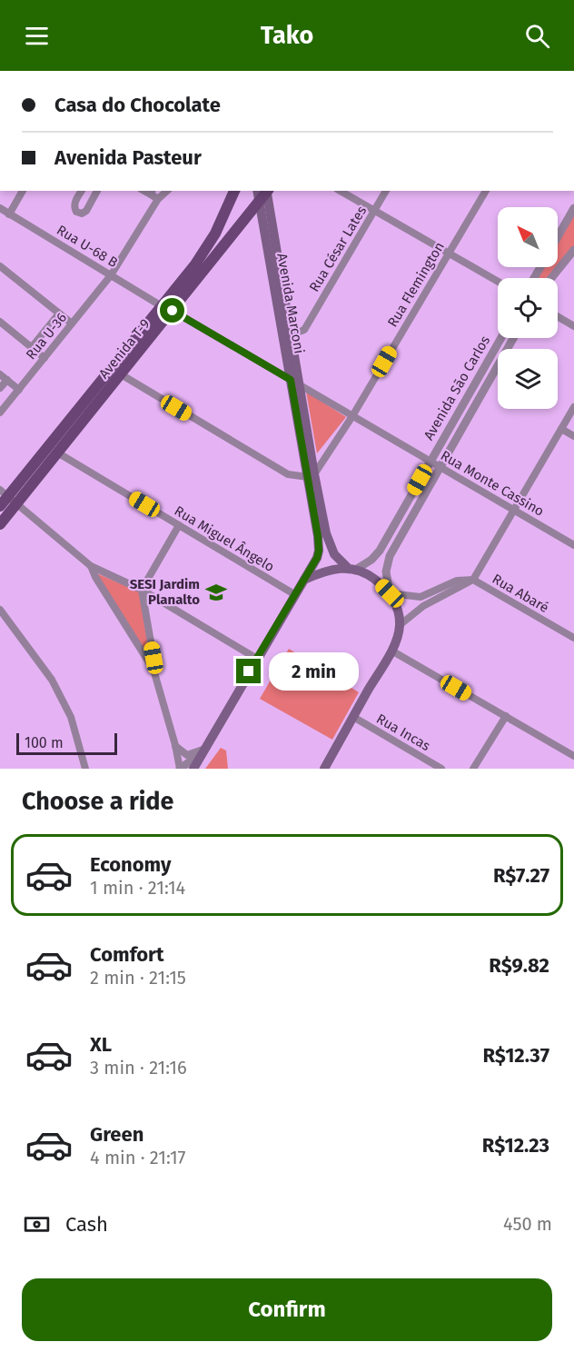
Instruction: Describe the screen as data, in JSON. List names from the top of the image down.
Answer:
{
  "streets": {
    "main road": ["Avenida Marconi", "Avenida T-9"],
    "street": [
      "Rua U-68 B",
      "Rua César Lates",
      "Rua Flemington",
      "Rua U-36",
      "Avenida São Carlos",
      "Rua Monte Cassino",
      "Rua Miguel Ângelo",
      "Rua Abaré",
      "Rua Incas"
    ]
  },
  "crossings": [
    ["Rua U-68 B", "Rua U-36"],
    ["Rua U-68 B", "Avenida T-9"],
    ["Rua U-68 B", "Rua Monte Cassino"],
    ["Rua César Lates", "Avenida Marconi"],
    ["Rua Flemington", "Avenida Marconi"],
    ["Rua Flemington", "Rua Monte Cassino"],
    ["Avenida Marconi", "Avenida T-9"],
    ["Avenida Marconi", "Avenida São Carlos"],
    ["Avenida Marconi", "Rua Monte Cassino"],
    ["Avenida Marconi", "Rua Miguel Ângelo"],
    ["Avenida T-9", "Rua Monte Cassino"],
    ["Avenida T-9", "Rua Miguel Ângelo"],
    ["Avenida São Carlos", "Rua Monte Cassino"]
  ],
  "places": {
    "school or university": ["SESI Jardim Planalto"]
  },
  "scale_bar": "100 m",
  "north": "top left",
  "page": {
    "header": "Tako",
    "banner": ["Casa do Chocolate", "Avenida Pasteur"],
    "bubble": "2 min",
    "scale": "100 m",
    "heading": "Choose a ride",
    "list": [
      {
        "name": "Economy",
        "note": "1 min · 21:14",
        "value": "R$7.27"
      },
      {
        "name": "Comfort",
        "note": "2 min · 21:15",
        "value": "R$9.82"
      },
      {
        "name": "XL",
        "note": "3 min · 21:16",
        "value": "R$12.37"
      },
      {
        "name": "Green",
        "note": "4 min · 21:17",
        "value": "R$12.23"
      }
    ],
    "pay": ["Cash", "450 m"],
    "buttons": "Confirm"
  }
}
